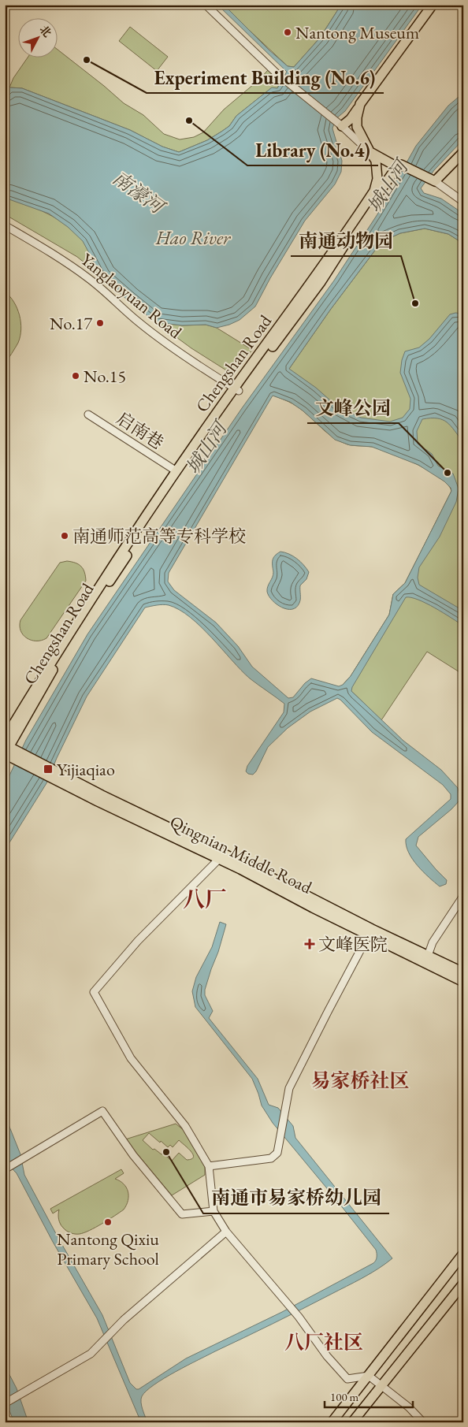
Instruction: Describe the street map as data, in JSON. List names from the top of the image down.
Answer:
{
  "streets": {
    "main road": ["Chengshan Road", "Qingnian Middle Road"],
    "street": ["Yanglaoyuan Road", "启南巷"]
  },
  "crossings": [
    ["Yanglaoyuan Road", "Chengshan Road"],
    ["Chengshan Road", "启南巷"],
    ["Chengshan Road", "Qingnian Middle Road"]
  ],
  "districts": ["八厂", "易家桥社区", "八厂社区"],
  "water": ["城山河", "南濠河", "Hao River"],
  "places": {
    "other": [
      "Nantong Museum",
      "Experiment Building (No.6)",
      "Library (No.4)",
      "南通动物园",
      "No.17",
      "No.15",
      "文峰公园",
      "南通师范高等专科学校",
      "南通市易家桥幼儿园",
      "Nantong Qixiu Primary School"
    ],
    "transit": ["Yijiaqiao"],
    "health": ["文峰医院"]
  },
  "scale_bar": "100 m",
  "north": "top right"
}
